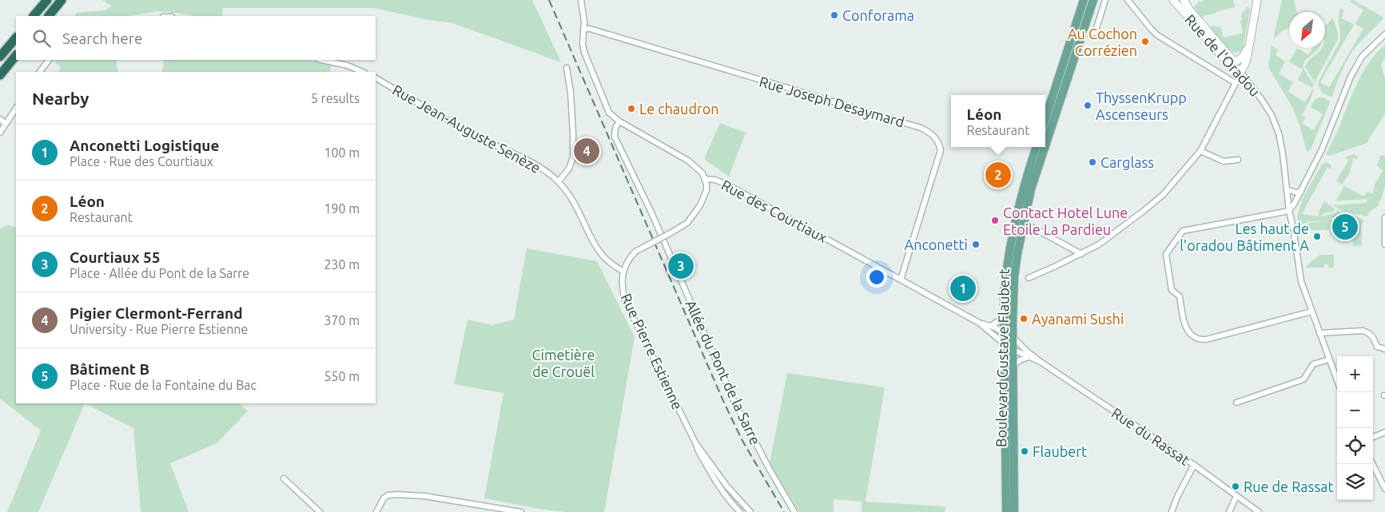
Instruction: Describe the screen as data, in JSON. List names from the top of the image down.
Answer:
{
  "streets": {
    "main road": ["Rue de l'Oradou", "Boulevard Gustave Flaubert"],
    "street": [
      "Rue Joseph Desaymard",
      "Rue Jean-Auguste Senèze",
      "Rue des Courtiaux",
      "Rue Pierre Estienne",
      "Allée du Pont de la Sarre",
      "Rue du Rassat"
    ]
  },
  "crossings": [
    ["Rue Joseph Desaymard", "Rue des Courtiaux"],
    ["Rue des Courtiaux", "Boulevard Gustave Flaubert"],
    ["Rue des Courtiaux", "Allée du Pont de la Sarre"],
    ["Rue des Courtiaux", "Rue du Rassat"],
    ["Boulevard Gustave Flaubert", "Rue du Rassat"]
  ],
  "parks": ["Cimetière de Crouël"],
  "places": [
    "Conforama",
    "Au Cochon Corrézien",
    "ThyssenKrupp Ascenseurs",
    "Le chaudron",
    "Carglass",
    "Contact Hotel Lune Etoile La Pardieu",
    "Les haut de l'oradou Bâtiment A",
    "Anconetti",
    "Ayanami Sushi",
    "Flaubert",
    "Rue de Rassat"
  ],
  "north": "bottom left",
  "page": {
    "search": "Search here",
    "heading": ["Nearby", "5 results"],
    "popup": ["Léon", "Restaurant"],
    "list": [
      {
        "mark": "1",
        "name": "Anconetti Logistique",
        "note": "Place · Rue des Courtiaux",
        "value": "100 m"
      },
      {
        "mark": "2",
        "name": "Léon",
        "note": "Restaurant",
        "value": "190 m"
      },
      {
        "mark": "3",
        "name": "Courtiaux 55",
        "note": "Place · Allée du Pont de la Sarre",
        "value": "230 m"
      },
      {
        "mark": "4",
        "name": "Pigier Clermont-Ferrand",
        "note": "University · Rue Pierre Estienne",
        "value": "370 m"
      },
      {
        "mark": "5",
        "name": "Bâtiment B",
        "note": "Place · Rue de la Fontaine du Bac",
        "value": "550 m"
      }
    ],
    "pins": [
      "4",
      "2",
      "5",
      "3",
      "1"
    ],
    "map_buttons": ["+", "−"]
  }
}
